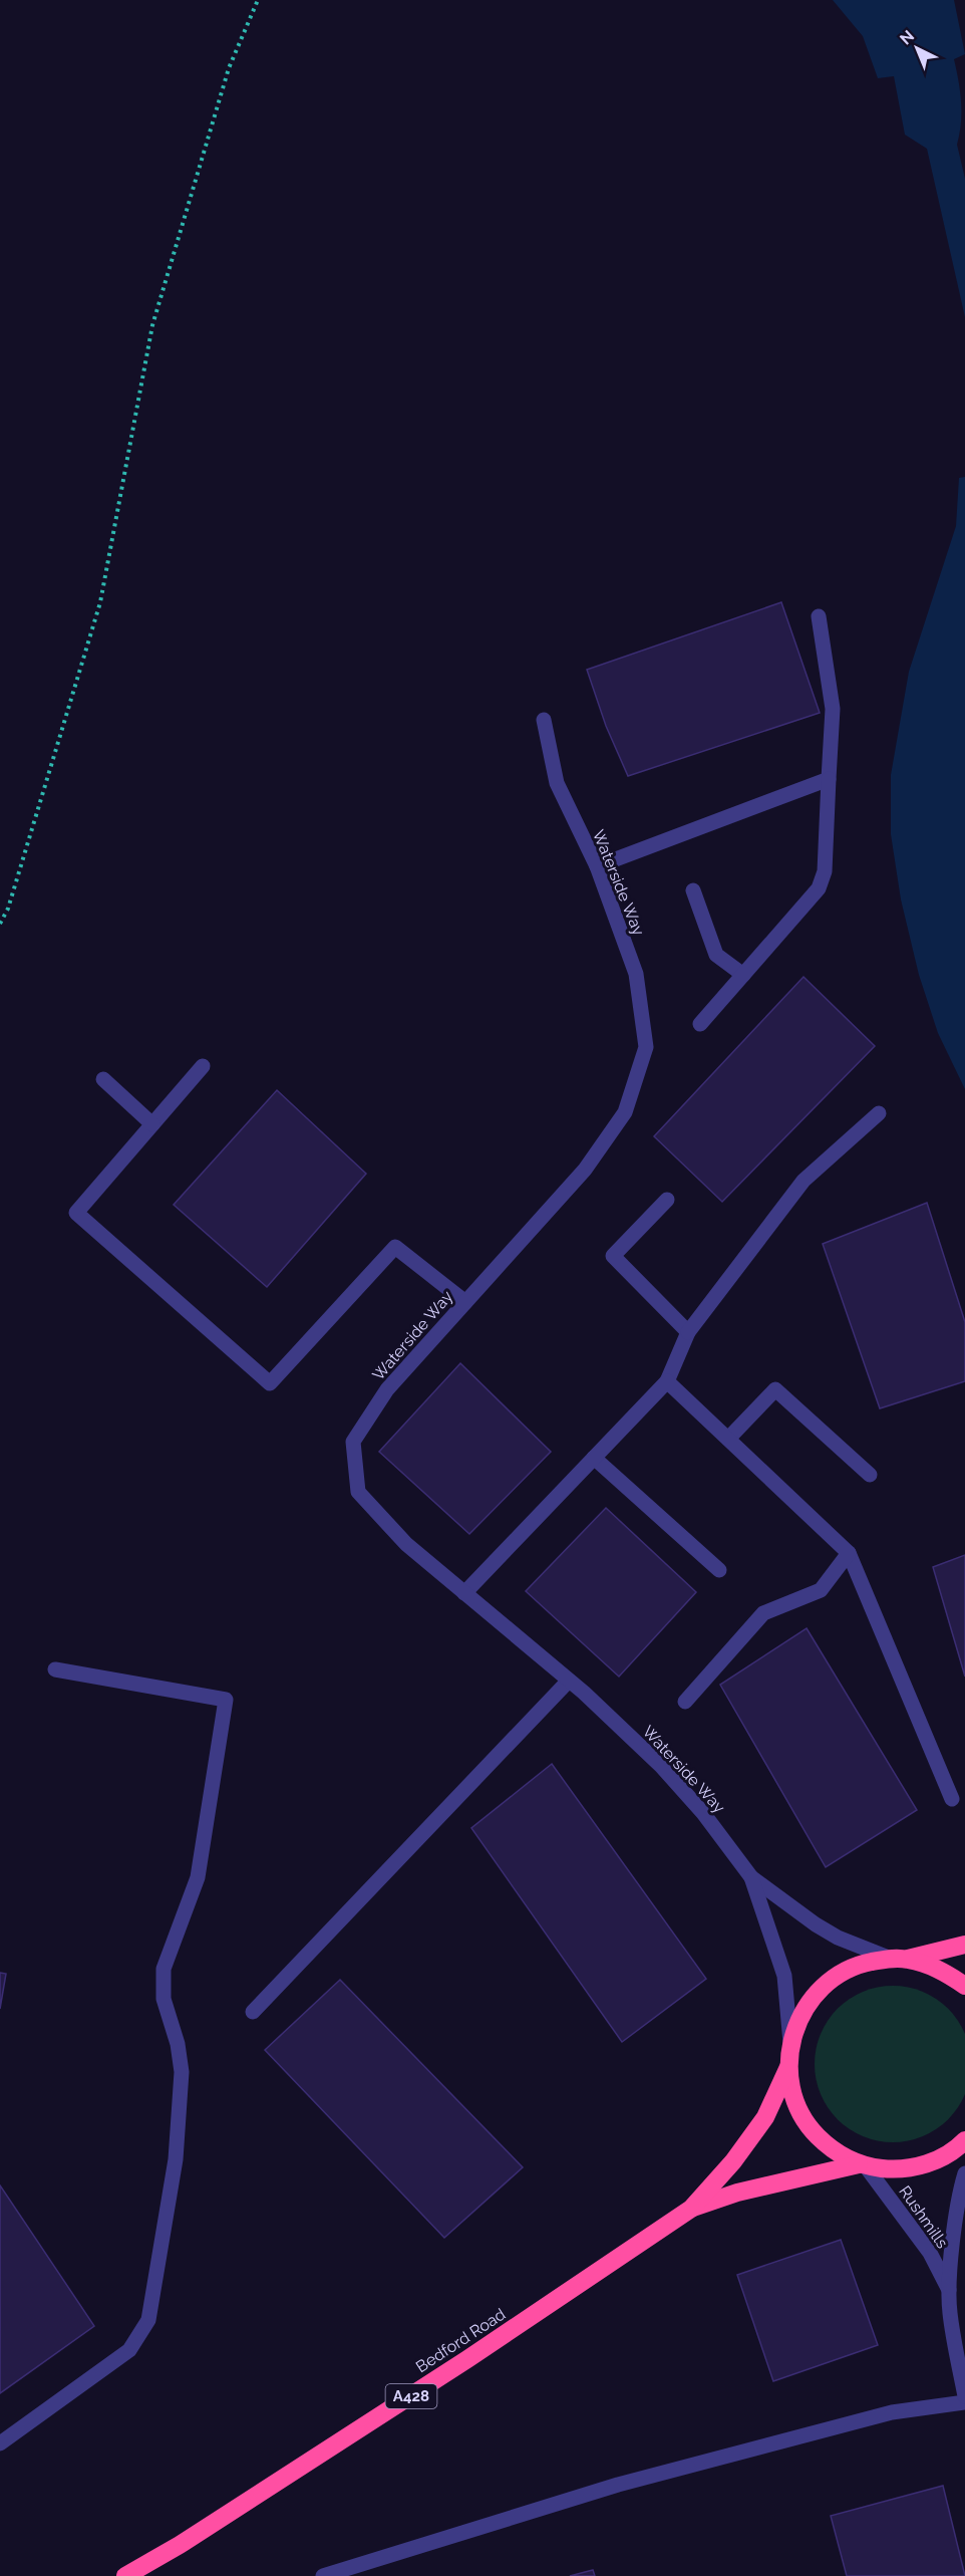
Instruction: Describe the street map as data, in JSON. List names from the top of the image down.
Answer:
{
  "streets": {
    "highway": ["Bedford Road", "A428"],
    "street": ["Waterside Way", "Rushmills"]
  },
  "crossings": [
    ["Rushmills", "Bedford Road"]
  ],
  "north": "top left"
}
